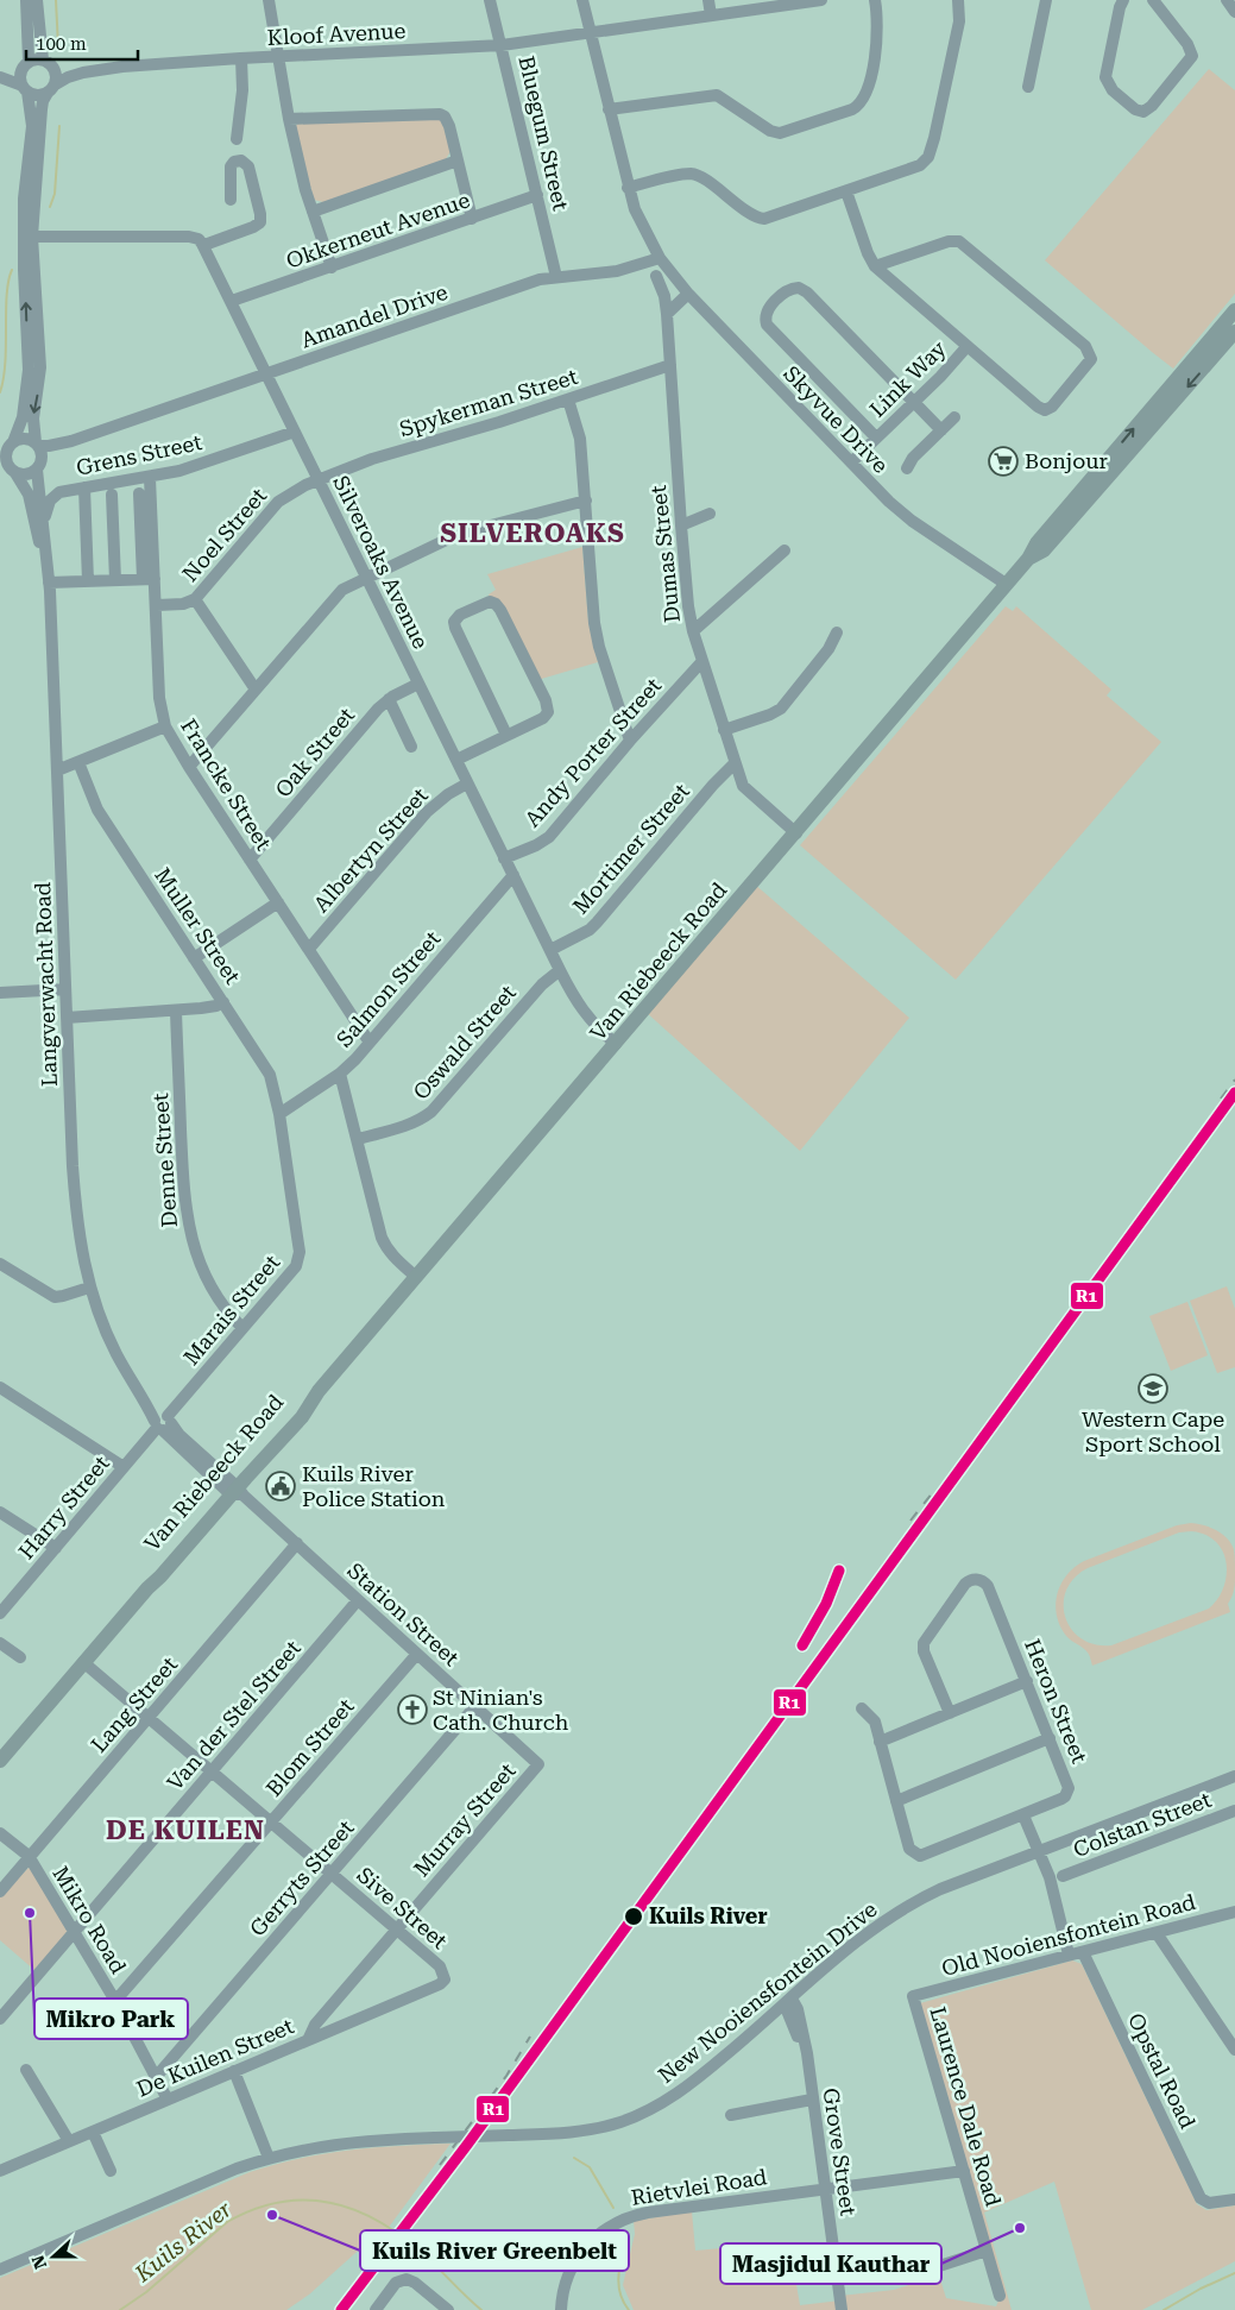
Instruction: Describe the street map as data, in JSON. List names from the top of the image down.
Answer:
{
  "streets": {
    "main road": ["Van Riebeeck Road"],
    "street": [
      "Kloof Avenue",
      "Bluegum Street",
      "Okkerneut Avenue",
      "Amandel Drive",
      "Link Way",
      "Spykerman Street",
      "Skyvue Drive",
      "Grens Street",
      "Noel Street",
      "Dumas Street",
      "Silveroaks Avenue",
      "Oak Street",
      "Andy Porter Street",
      "Francke Street",
      "Mortimer Street",
      "Albertyn Street",
      "Muller Street",
      "Langverwacht Road",
      "Salmon Street",
      "Oswald Street",
      "Denne Street",
      "Marais Street",
      "Harry Street",
      "Station Street",
      "Heron Street",
      "Lang Street",
      "Van der Stel Street",
      "Blom Street",
      "Murray Street",
      "Colstan Street",
      "Gerryts Street",
      "Sive Street",
      "Mikro Road",
      "Old Nooiensfontein Road",
      "New Nooiensfontein Drive",
      "De Kuilen Street",
      "Opstal Road",
      "Laurence Dale Road",
      "Grove Street",
      "Rietvlei Road"
    ]
  },
  "crossings": [
    ["Kloof Avenue", "Bluegum Street"],
    ["Bluegum Street", "Okkerneut Avenue"],
    ["Bluegum Street", "Amandel Drive"],
    ["Okkerneut Avenue", "Silveroaks Avenue"],
    ["Amandel Drive", "Skyvue Drive"],
    ["Amandel Drive", "Silveroaks Avenue"],
    ["Amandel Drive", "Langverwacht Road"],
    ["Link Way", "Skyvue Drive"],
    ["Spykerman Street", "Noel Street"],
    ["Spykerman Street", "Dumas Street"],
    ["Spykerman Street", "Silveroaks Avenue"],
    ["Skyvue Drive", "Van Riebeeck Road"],
    ["Grens Street", "Silveroaks Avenue"],
    ["Grens Street", "Francke Street"],
    ["Grens Street", "Langverwacht Road"],
    ["Noel Street", "Silveroaks Avenue"],
    ["Noel Street", "Francke Street"],
    ["Dumas Street", "Andy Porter Street"],
    ["Dumas Street", "Mortimer Street"],
    ["Dumas Street", "Van Riebeeck Road"],
    ["Silveroaks Avenue", "Oak Street"],
    ["Silveroaks Avenue", "Andy Porter Street"],
    ["Silveroaks Avenue", "Mortimer Street"],
    ["Silveroaks Avenue", "Albertyn Street"],
    ["Silveroaks Avenue", "Van Riebeeck Road"],
    ["Silveroaks Avenue", "Salmon Street"],
    ["Silveroaks Avenue", "Oswald Street"],
    ["Oak Street", "Francke Street"],
    ["Francke Street", "Albertyn Street"],
    ["Francke Street", "Salmon Street"],
    ["Muller Street", "Salmon Street"],
    ["Muller Street", "Marais Street"],
    ["Van Riebeeck Road", "Langverwacht Road"],
    ["Van Riebeeck Road", "Station Street"],
    ["Van Riebeeck Road", "Sive Street"],
    ["Langverwacht Road", "Marais Street"],
    ["Langverwacht Road", "Harry Street"],
    ["Langverwacht Road", "Station Street"],
    ["Salmon Street", "Marais Street"],
    ["Denne Street", "Marais Street"],
    ["Marais Street", "Harry Street"],
    ["Station Street", "Lang Street"],
    ["Station Street", "Van der Stel Street"],
    ["Station Street", "Blom Street"],
    ["Station Street", "Murray Street"],
    ["Station Street", "Gerryts Street"],
    ["Lang Street", "Sive Street"],
    ["Lang Street", "Mikro Road"],
    ["Van der Stel Street", "Sive Street"],
    ["Van der Stel Street", "Mikro Road"],
    ["Blom Street", "Sive Street"],
    ["Blom Street", "Mikro Road"],
    ["Murray Street", "Sive Street"],
    ["Murray Street", "De Kuilen Street"],
    ["Gerryts Street", "Sive Street"],
    ["Gerryts Street", "Mikro Road"],
    ["Sive Street", "De Kuilen Street"],
    ["Mikro Road", "De Kuilen Street"],
    ["Old Nooiensfontein Road", "Opstal Road"],
    ["Old Nooiensfontein Road", "Laurence Dale Road"],
    ["New Nooiensfontein Drive", "Grove Street"],
    ["Laurence Dale Road", "Rietvlei Road"],
    ["Grove Street", "Rietvlei Road"]
  ],
  "districts": ["SILVEROAKS", "DE KUILEN"],
  "water": ["Kuils River"],
  "places": {
    "supermarket": ["Bonjour"],
    "school or university": ["Western Cape Sport School"],
    "public building": ["Kuils River Police Station"],
    "church": ["St Ninian's Cath. Church"],
    "other": [
      "Mikro Park",
      "Kuils River",
      "Kuils River Greenbelt",
      "Masjidul Kauthar"
    ]
  },
  "lines": ["transit line R1"],
  "scale_bar": "100 m",
  "north": "left"
}
